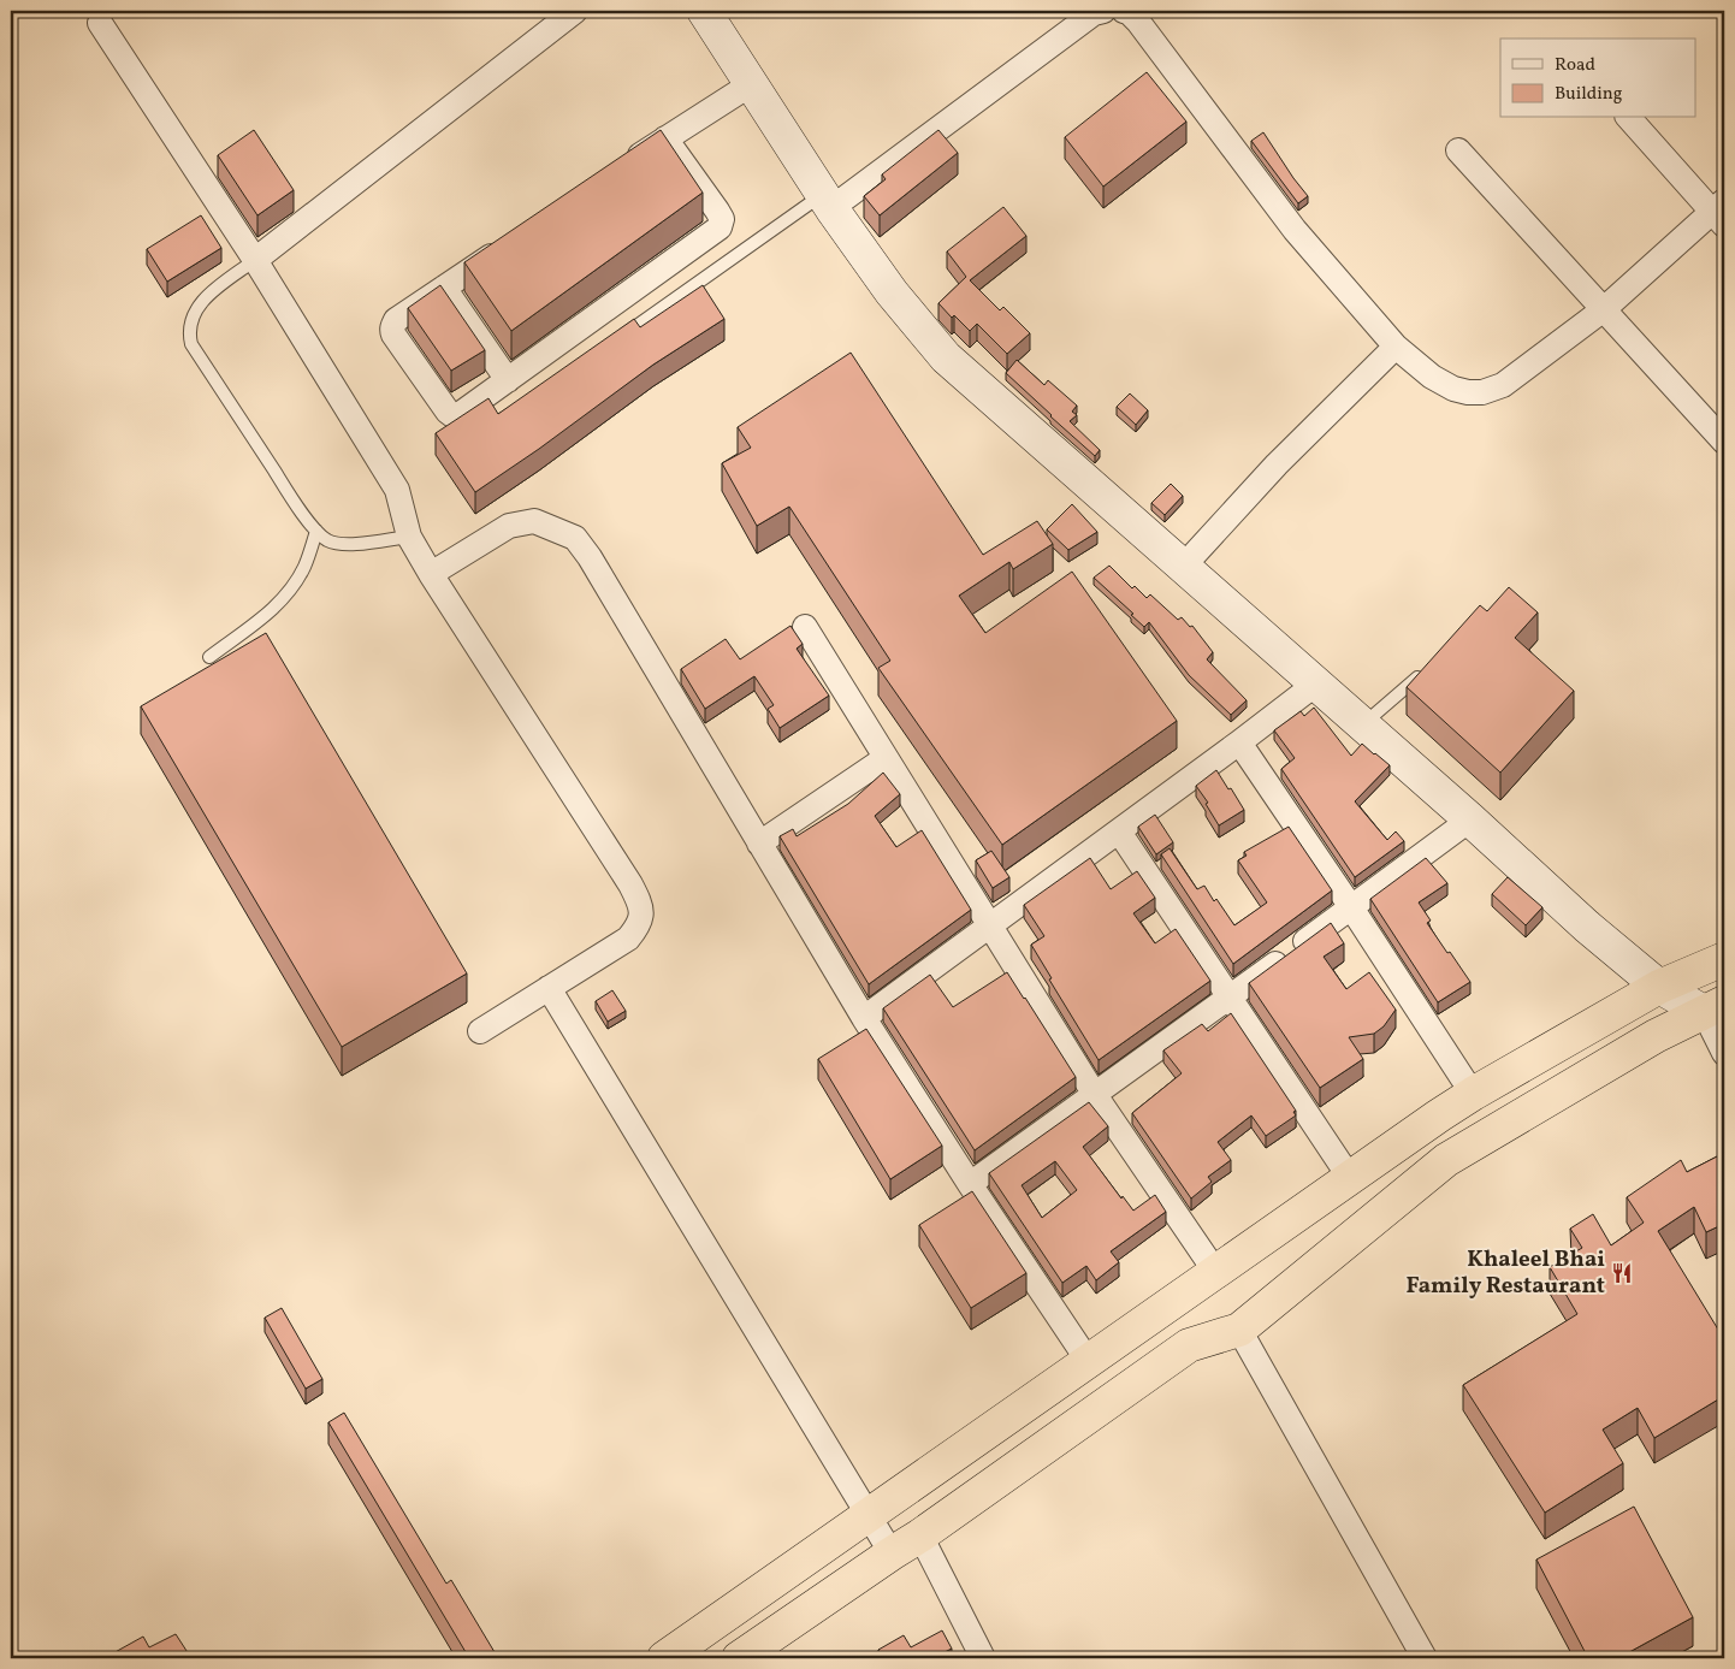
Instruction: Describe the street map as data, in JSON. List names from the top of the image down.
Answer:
{
  "places": {
    "restaurant": ["Khaleel Bhai Family Restaurant"]
  },
  "legend": ["Road", "Building"]
}
